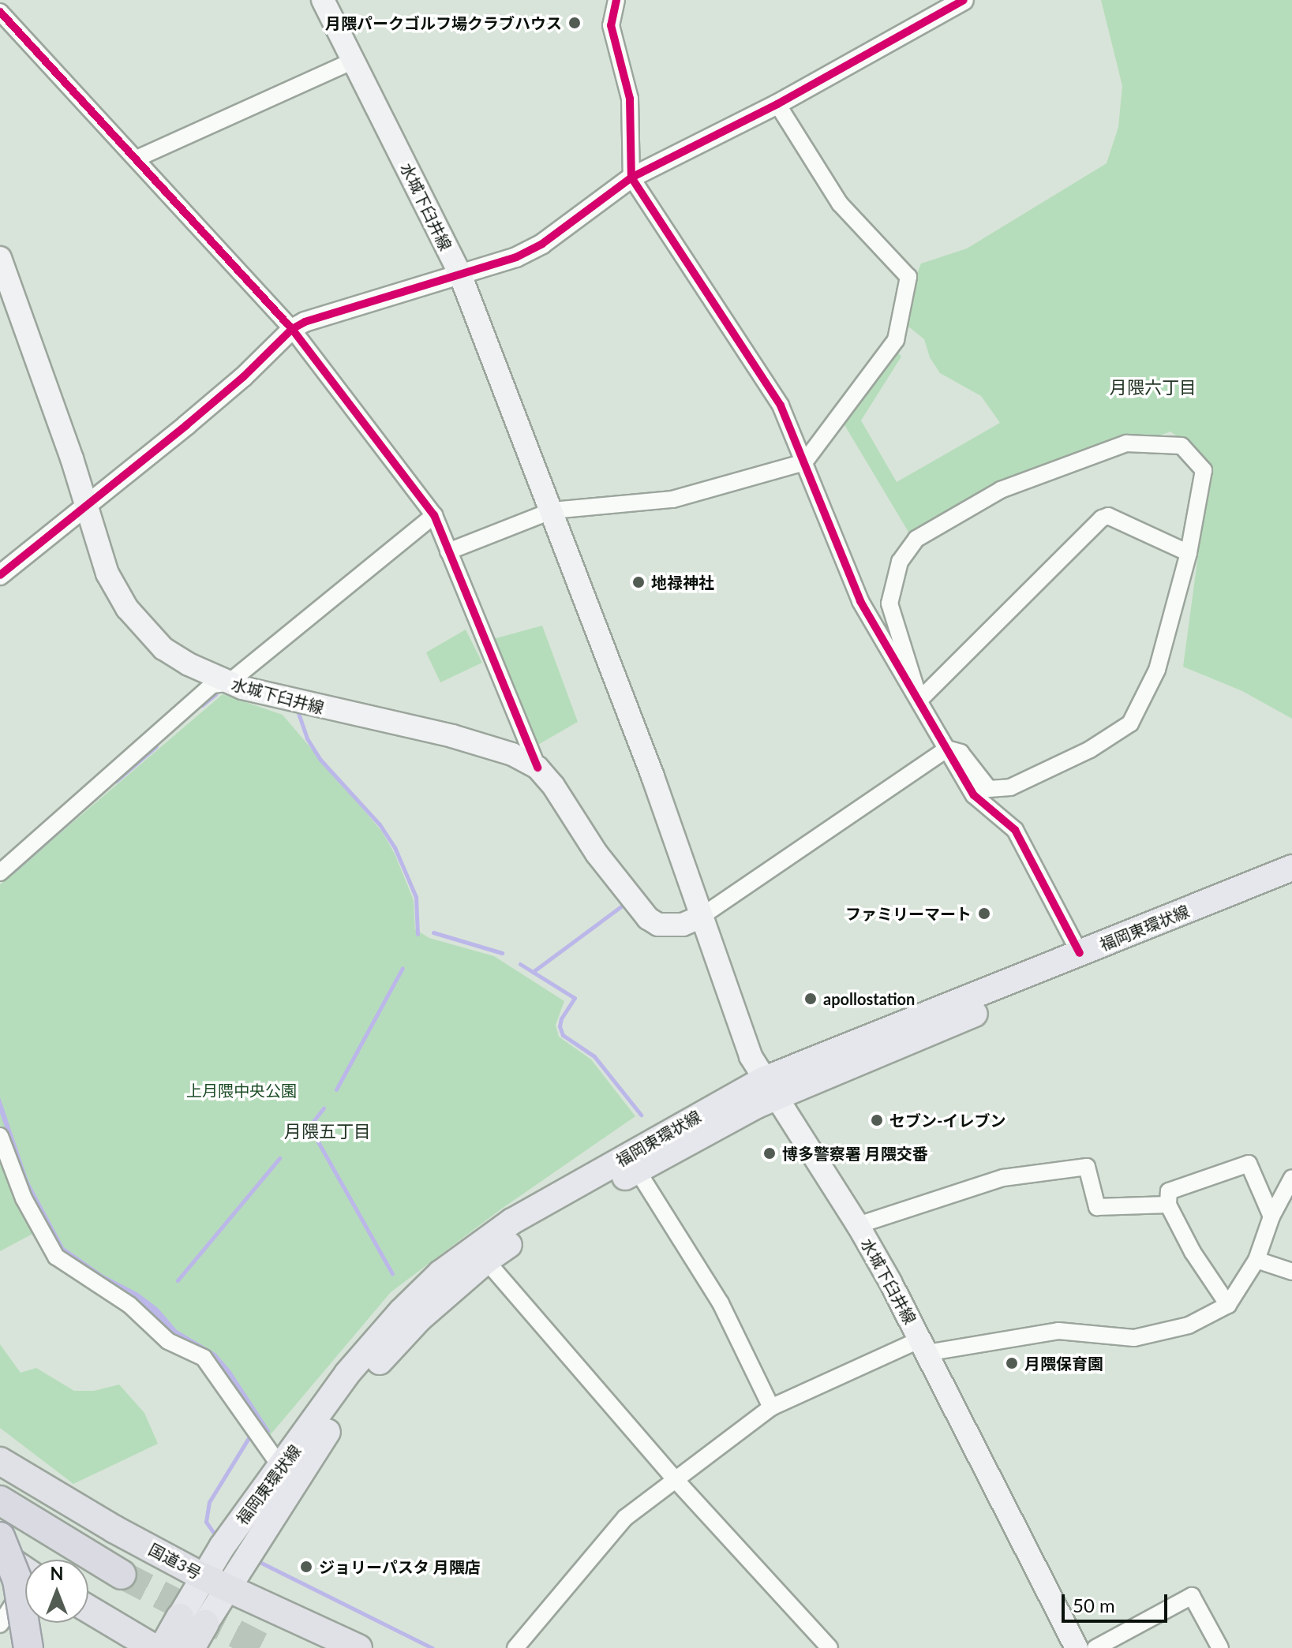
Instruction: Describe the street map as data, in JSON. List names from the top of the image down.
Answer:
{
  "streets": {
    "highway": ["国道3号"],
    "main road": ["水城下臼井線", "福岡東環状線"]
  },
  "crossings": [
    ["水城下臼井線", "福岡東環状線"],
    ["福岡東環状線", "国道3号"]
  ],
  "districts": ["月隈六丁目", "月隈五丁目"],
  "parks": ["上月隈中央公園"],
  "places": [
    "月隈パークゴルフ場クラブハウス",
    "地禄神社",
    "ファミリーマート",
    "apollostation",
    "セブン-イレブン",
    "博多警察署 月隈交番",
    "月隈保育園",
    "ジョリーパスタ 月隈店"
  ],
  "scale_bar": "50 m",
  "north": "top"
}
